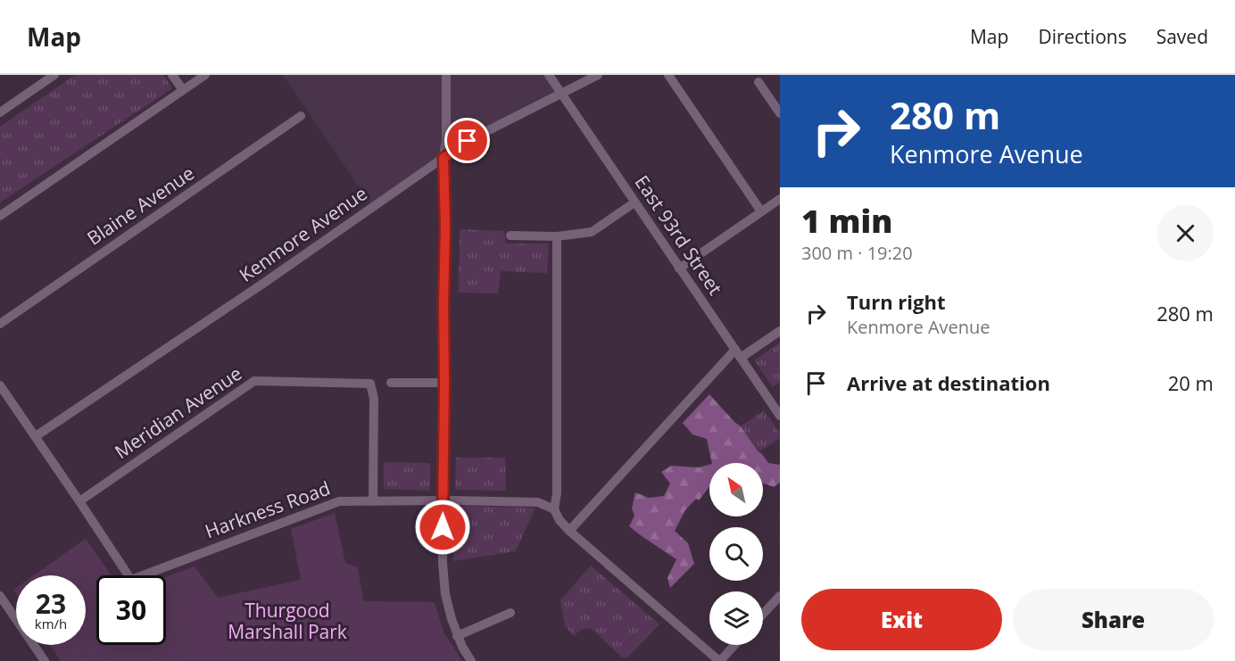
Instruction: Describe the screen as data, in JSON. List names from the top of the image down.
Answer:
{
  "streets": {
    "street": [
      "Blaine Avenue",
      "Kenmore Avenue",
      "East 93rd Street",
      "Meridian Avenue",
      "Harkness Road"
    ]
  },
  "crossings": [
    ["Kenmore Avenue", "East 93rd Street"],
    ["Meridian Avenue", "Harkness Road"]
  ],
  "parks": ["Thurgood Marshall Park"],
  "north": "top left",
  "page": {
    "header": "Map",
    "nav": ["Map", "Directions", "Saved"],
    "turn": ["280 m", "Kenmore Avenue"],
    "heading": ["1 min", "300 m · 19:20"],
    "list": [
      {
        "name": "Turn right",
        "note": "Kenmore Avenue",
        "value": "280 m"
      },
      {
        "name": "Arrive at destination",
        "value": "20 m"
      }
    ],
    "speed": "23 km/h",
    "limit": "30",
    "buttons": ["Exit", "Share"]
  }
}
